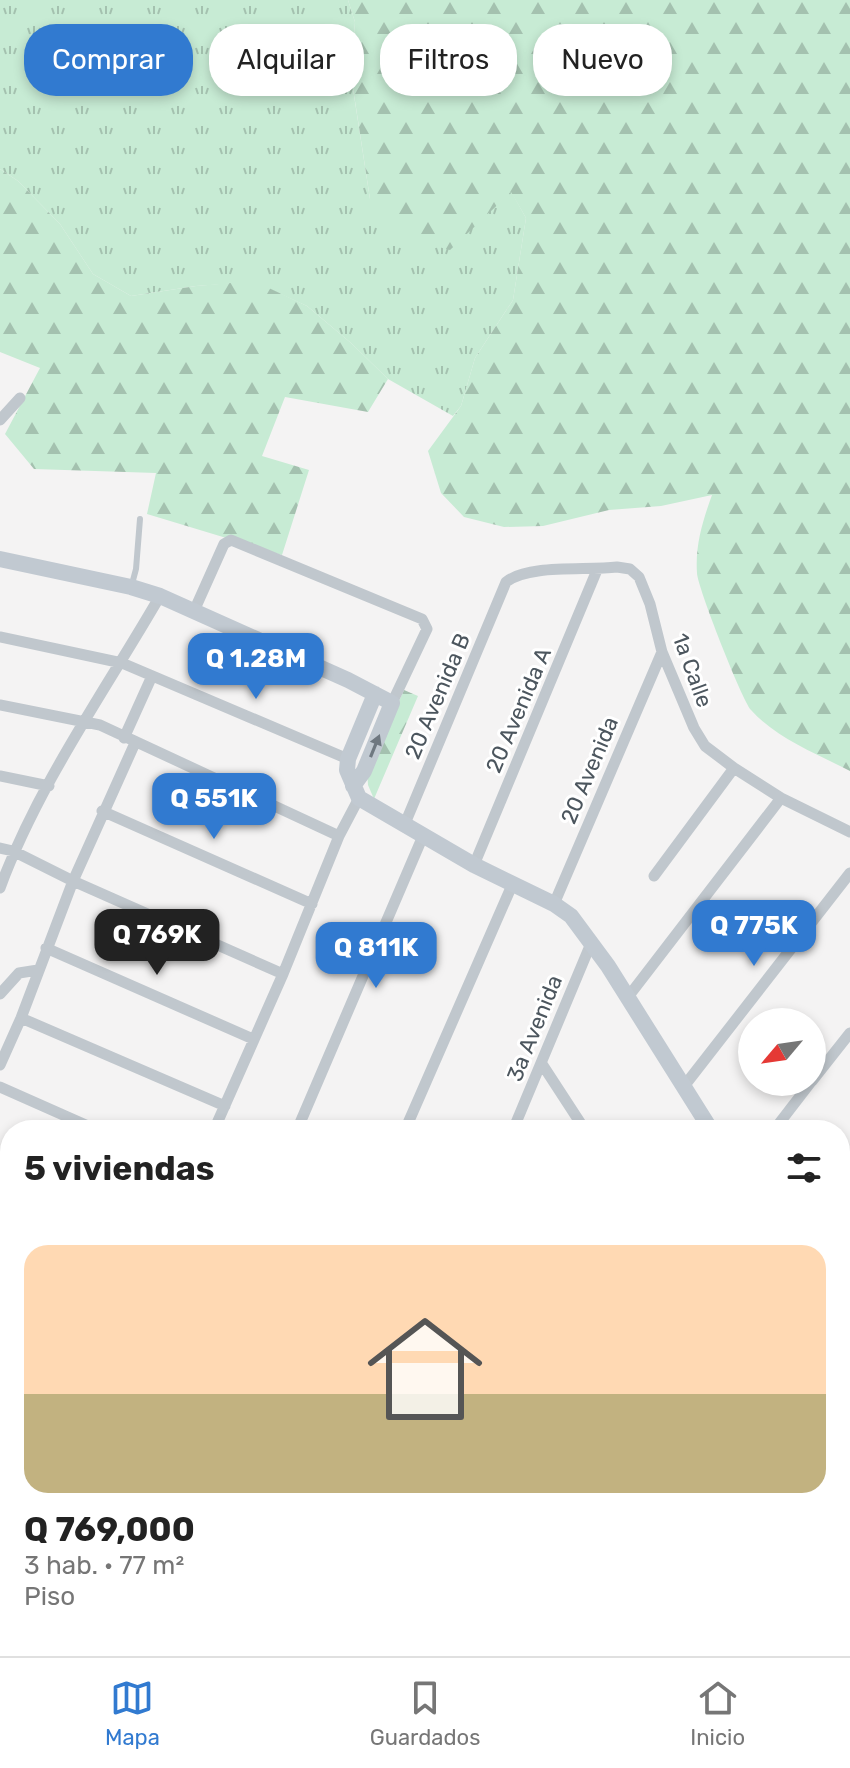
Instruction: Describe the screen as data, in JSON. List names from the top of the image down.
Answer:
{
  "streets": {
    "street": [
      "1a Calle",
      "20 Avenida B",
      "20 Avenida A",
      "20 Avenida",
      "3a Avenida"
    ]
  },
  "crossings": [
    ["1a Calle", "20 Avenida B"],
    ["1a Calle", "20 Avenida A"],
    ["1a Calle", "20 Avenida"]
  ],
  "north": "bottom left",
  "page": {
    "chip": [
      "Comprar",
      "Alquilar",
      "Filtros",
      "Nuevo"
    ],
    "price": [
      "Q 1.28M",
      "Q 551K",
      "Q 775K",
      "Q 769K",
      "Q 811K"
    ],
    "heading": "5 viviendas",
    "list": [
      {
        "name": "Q 769,000",
        "note": "3 hab. · 77 m² · Piso"
      }
    ],
    "tabs": ["Mapa", "Guardados", "Inicio"]
  }
}
